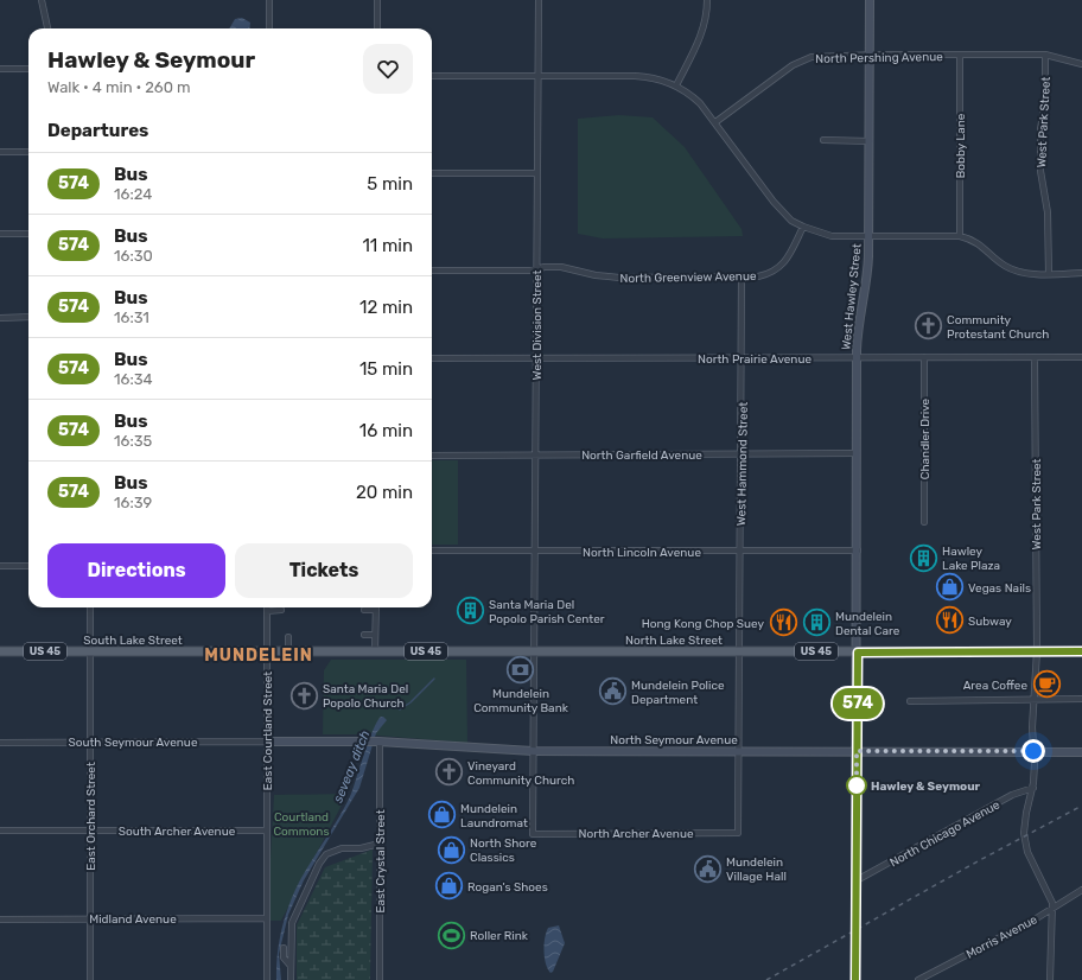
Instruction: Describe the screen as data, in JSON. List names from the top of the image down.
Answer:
{
  "streets": {
    "main road": ["South Lake Street", "North Lake Street", "US 45"],
    "street": [
      "North Pershing Avenue",
      "West Park Street",
      "Bobby Lane",
      "North Greenview Avenue",
      "West Hawley Street",
      "West Division Street",
      "North Prairie Avenue",
      "Chandler Drive",
      "North Garfield Avenue",
      "West Hammond Street",
      "North Lincoln Avenue",
      "East Courtland Street",
      "North Seymour Avenue",
      "South Seymour Avenue",
      "East Orchard Street",
      "South Archer Avenue",
      "North Archer Avenue",
      "North Chicago Avenue",
      "East Crystal Street",
      "Midland Avenue",
      "Morris Avenue"
    ]
  },
  "crossings": [
    ["North Pershing Avenue", "West Park Street"],
    ["North Pershing Avenue", "Bobby Lane"],
    ["North Pershing Avenue", "West Hawley Street"],
    ["West Park Street", "North Prairie Avenue"],
    ["West Park Street", "North Lake Street"],
    ["West Park Street", "North Seymour Avenue"],
    ["West Park Street", "North Chicago Avenue"],
    ["West Park Street", "Morris Avenue"],
    ["North Greenview Avenue", "West Division Street"],
    ["North Greenview Avenue", "West Hammond Street"],
    ["West Hawley Street", "North Prairie Avenue"],
    ["West Hawley Street", "North Garfield Avenue"],
    ["West Hawley Street", "North Lincoln Avenue"],
    ["West Hawley Street", "North Lake Street"],
    ["West Hawley Street", "North Seymour Avenue"],
    ["West Hawley Street", "North Chicago Avenue"],
    ["West Division Street", "North Prairie Avenue"],
    ["West Division Street", "North Garfield Avenue"],
    ["West Division Street", "North Lincoln Avenue"],
    ["West Division Street", "North Lake Street"],
    ["West Division Street", "North Seymour Avenue"],
    ["West Division Street", "North Archer Avenue"],
    ["North Prairie Avenue", "Chandler Drive"],
    ["North Prairie Avenue", "West Hammond Street"],
    ["North Garfield Avenue", "West Hammond Street"],
    ["West Hammond Street", "North Lincoln Avenue"],
    ["West Hammond Street", "North Lake Street"],
    ["West Hammond Street", "North Seymour Avenue"],
    ["West Hammond Street", "North Archer Avenue"],
    ["South Lake Street", "North Lake Street"],
    ["South Lake Street", "East Courtland Street"],
    ["South Lake Street", "East Orchard Street"],
    ["North Lake Street", "East Courtland Street"],
    ["East Courtland Street", "North Seymour Avenue"],
    ["East Courtland Street", "South Seymour Avenue"],
    ["East Courtland Street", "South Archer Avenue"],
    ["East Courtland Street", "Midland Avenue"],
    ["North Seymour Avenue", "South Seymour Avenue"],
    ["North Seymour Avenue", "East Crystal Street"],
    ["South Seymour Avenue", "East Orchard Street"],
    ["East Orchard Street", "South Archer Avenue"],
    ["East Orchard Street", "Midland Avenue"]
  ],
  "districts": ["MUNDELEIN"],
  "water": ["seveay ditch"],
  "parks": ["Courtland Commons"],
  "places": {
    "church": ["Community Protestant Church", "Santa Maria Del Popolo Church", "Vineyard Community Church"],
    "building": ["Hawley Lake Plaza", "Santa Maria Del Popolo Parish Center", "Mundelein Dental Care"],
    "shop": [
      "Vegas Nails",
      "Mundelein Laundromat",
      "North Shore Classics",
      "Rogan's Shoes"
    ],
    "restaurant": ["Subway", "Hong Kong Chop Suey"],
    "bank": ["Mundelein Community Bank"],
    "cafe": ["Area Coffee"],
    "public building": ["Mundelein Police Department", "Mundelein Village Hall"],
    "other": ["Hawley & Seymour"],
    "sports": ["Roller Rink"]
  },
  "lines": ["bus line 574"],
  "page": {
    "on_map": "574",
    "heading": [
      ["Hawley & Seymour", "Walk · 4 min · 260 m"],
      "Departures"
    ],
    "list": [
      {
        "mark": "574",
        "name": "Bus",
        "note": "16:24",
        "value": "5 min"
      },
      {
        "mark": "574",
        "name": "Bus",
        "note": "16:30",
        "value": "11 min"
      },
      {
        "mark": "574",
        "name": "Bus",
        "note": "16:31",
        "value": "12 min"
      },
      {
        "mark": "574",
        "name": "Bus",
        "note": "16:34",
        "value": "15 min"
      },
      {
        "mark": "574",
        "name": "Bus",
        "note": "16:35",
        "value": "16 min"
      },
      {
        "mark": "574",
        "name": "Bus",
        "note": "16:39",
        "value": "20 min"
      }
    ],
    "buttons": ["Directions", "Tickets"]
  }
}
